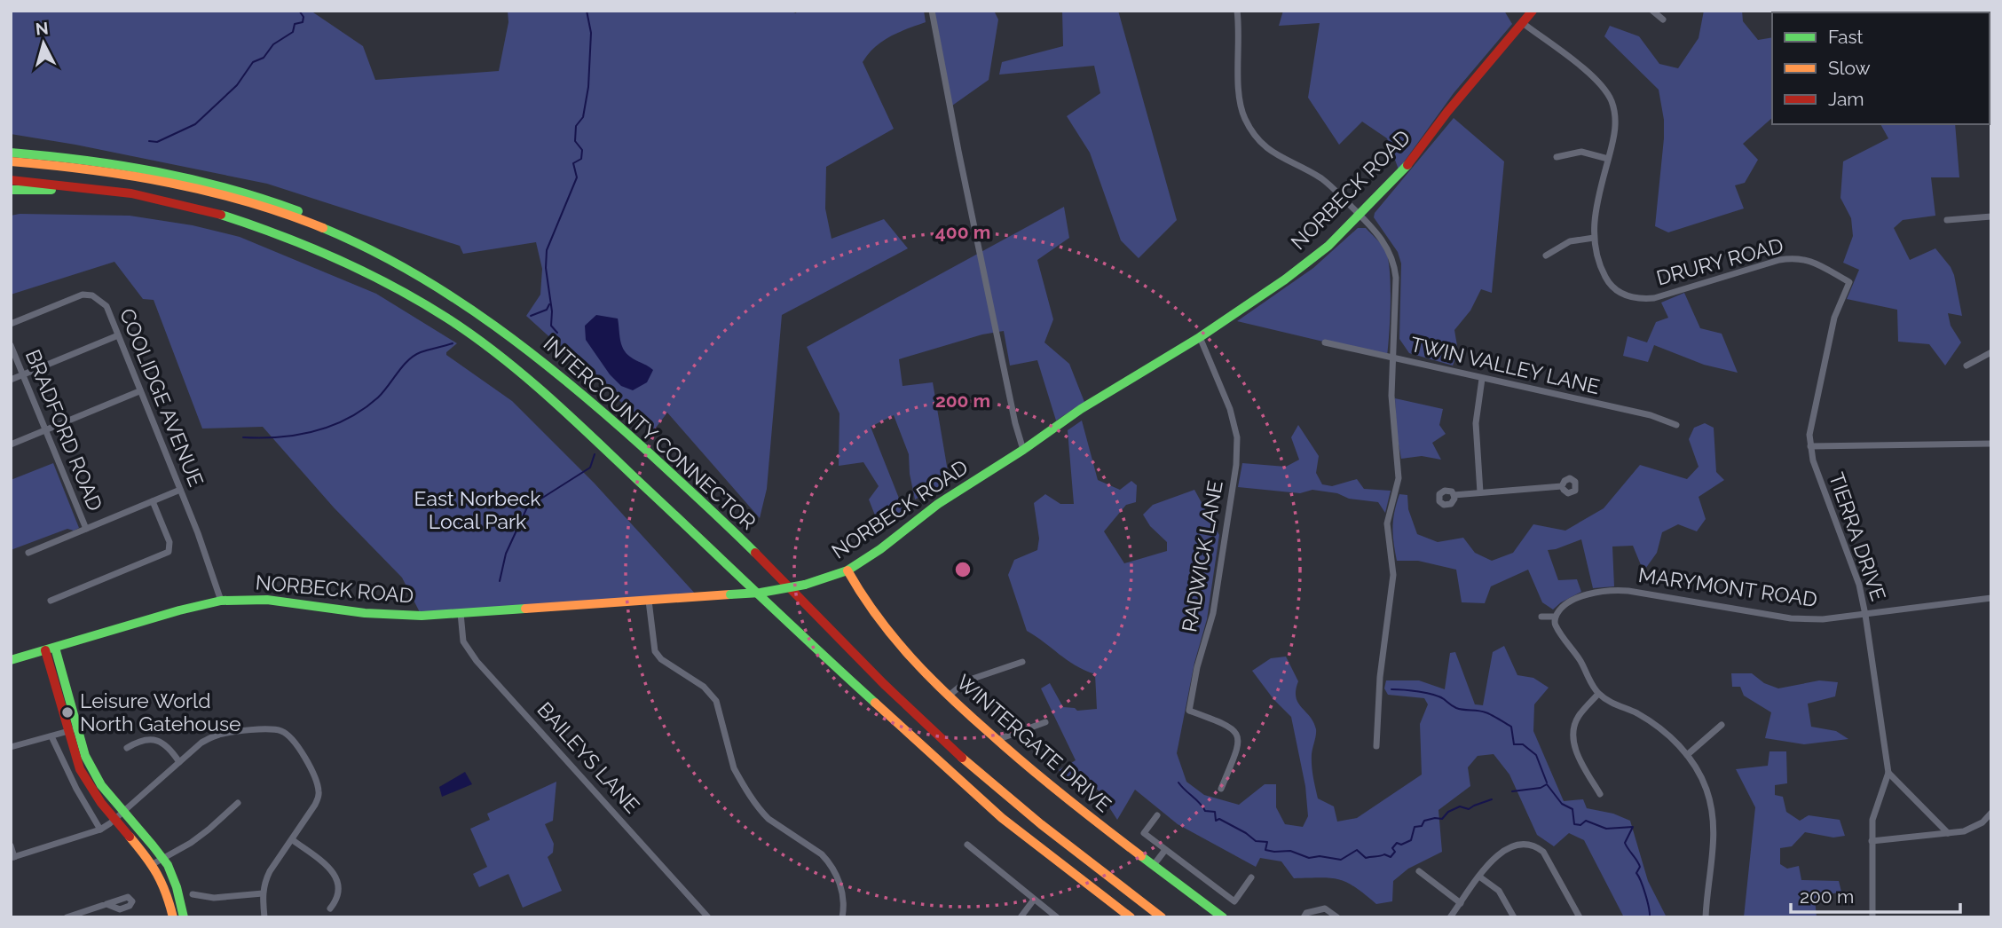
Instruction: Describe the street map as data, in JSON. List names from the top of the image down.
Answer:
{
  "streets": {
    "main road": ["NORBECK ROAD", "INTERCOUNTY CONNECTOR", "WINTERGATE DRIVE"],
    "street": [
      "DRURY ROAD",
      "TWIN VALLEY LANE",
      "COOLIDGE AVENUE",
      "BRADFORD ROAD",
      "TIERRA DRIVE",
      "RADWICK LANE",
      "MARYMONT ROAD",
      "BAILEYS LANE"
    ]
  },
  "crossings": [
    ["NORBECK ROAD", "DRURY ROAD"],
    ["NORBECK ROAD", "COOLIDGE AVENUE"],
    ["NORBECK ROAD", "RADWICK LANE"],
    ["NORBECK ROAD", "WINTERGATE DRIVE"],
    ["NORBECK ROAD", "BAILEYS LANE"],
    ["DRURY ROAD", "TIERRA DRIVE"],
    ["TIERRA DRIVE", "MARYMONT ROAD"]
  ],
  "parks": ["East Norbeck Local Park"],
  "places": ["Leisure World North Gatehouse"],
  "legend": ["Fast", "Slow", "Jam"],
  "scale_bar": "200 m",
  "north": "top",
  "rings": ["400 m", "200 m"]
}
